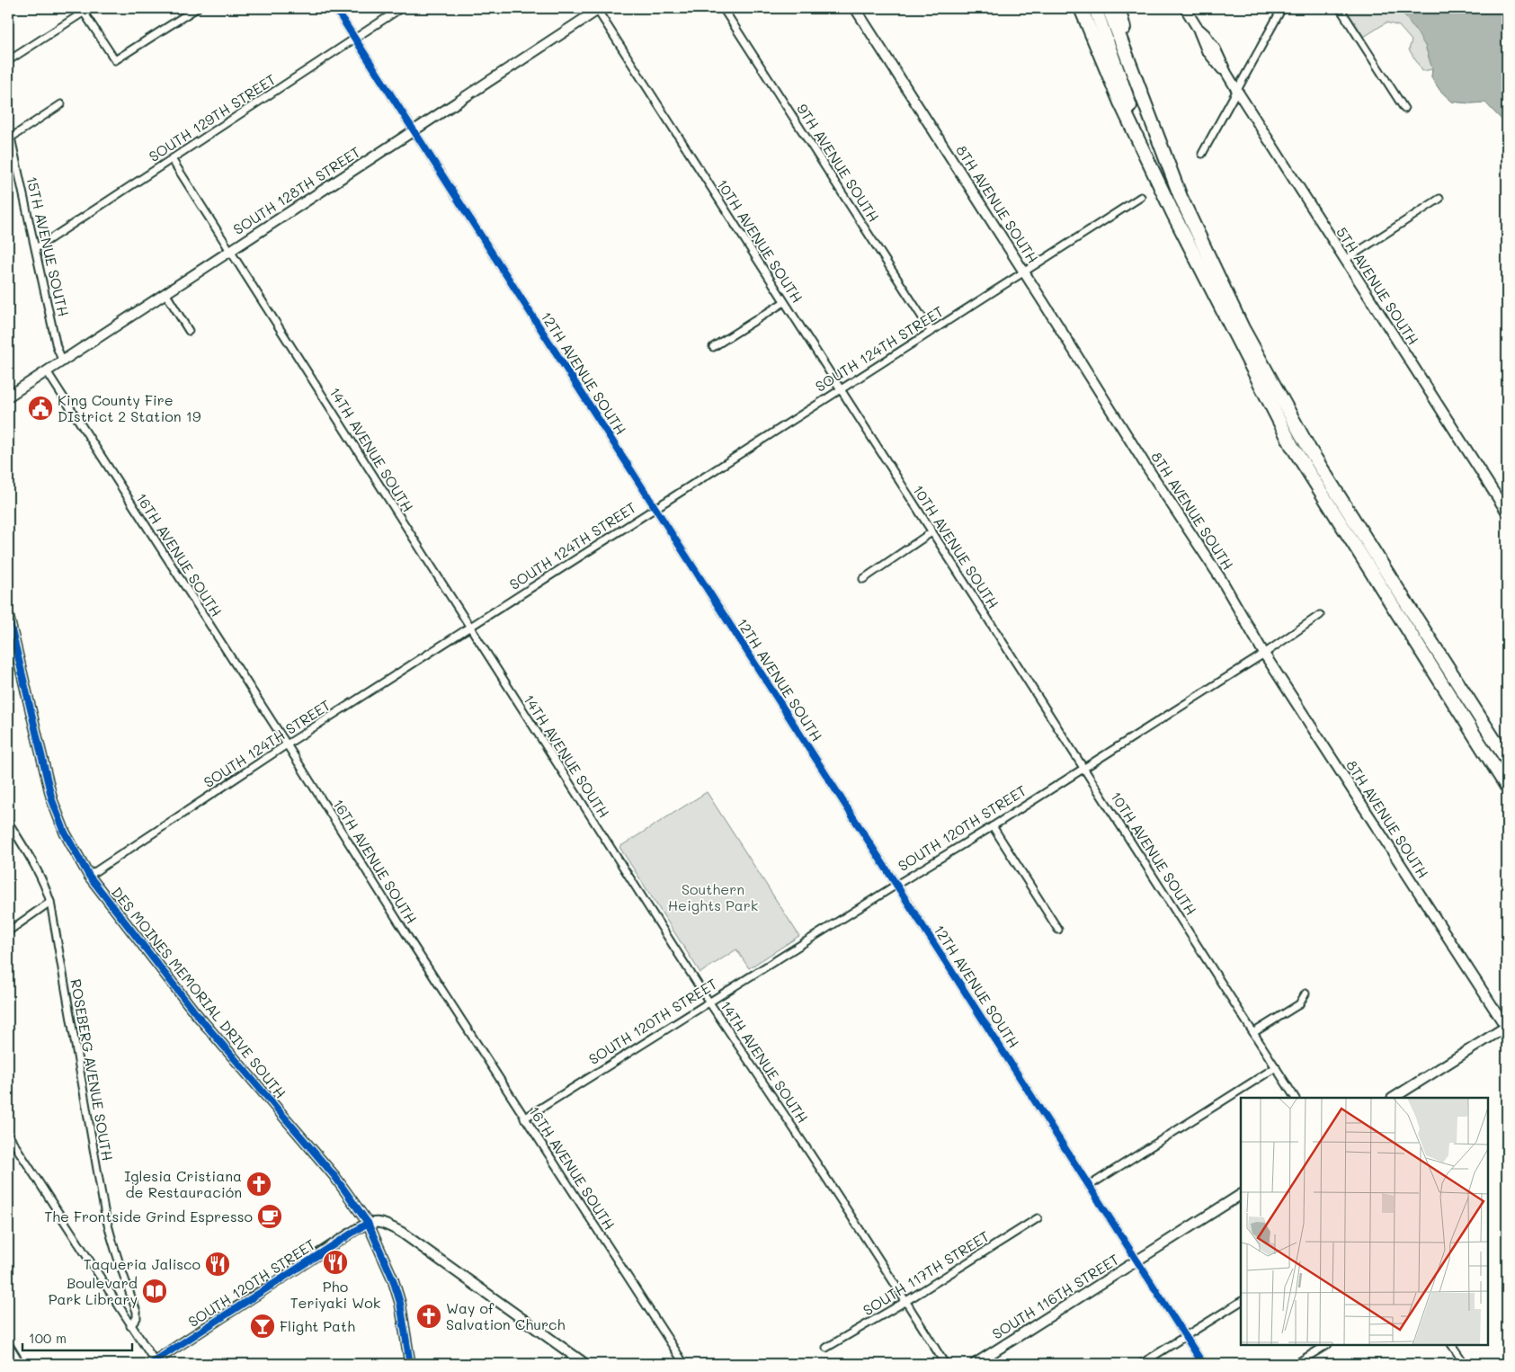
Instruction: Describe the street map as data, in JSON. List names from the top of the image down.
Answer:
{
  "streets": {
    "street": [
      "SOUTH 129TH STREET",
      "9TH AVENUE SOUTH",
      "SOUTH 128TH STREET",
      "8TH AVENUE SOUTH",
      "10TH AVENUE SOUTH",
      "15TH AVENUE SOUTH",
      "5TH AVENUE SOUTH",
      "SOUTH 124TH STREET",
      "12TH AVENUE SOUTH",
      "14TH AVENUE SOUTH",
      "16TH AVENUE SOUTH",
      "SOUTH 120TH STREET",
      "DES MOINES MEMORIAL DRIVE SOUTH",
      "ROSEBERG AVENUE SOUTH",
      "SOUTH 117TH STREET",
      "SOUTH 116TH STREET"
    ]
  },
  "crossings": [
    ["SOUTH 129TH STREET", "15TH AVENUE SOUTH"],
    ["SOUTH 129TH STREET", "12TH AVENUE SOUTH"],
    ["SOUTH 129TH STREET", "14TH AVENUE SOUTH"],
    ["9TH AVENUE SOUTH", "SOUTH 124TH STREET"],
    ["SOUTH 128TH STREET", "10TH AVENUE SOUTH"],
    ["SOUTH 128TH STREET", "15TH AVENUE SOUTH"],
    ["SOUTH 128TH STREET", "12TH AVENUE SOUTH"],
    ["SOUTH 128TH STREET", "14TH AVENUE SOUTH"],
    ["SOUTH 128TH STREET", "16TH AVENUE SOUTH"],
    ["8TH AVENUE SOUTH", "SOUTH 124TH STREET"],
    ["8TH AVENUE SOUTH", "SOUTH 120TH STREET"],
    ["10TH AVENUE SOUTH", "SOUTH 124TH STREET"],
    ["10TH AVENUE SOUTH", "SOUTH 120TH STREET"],
    ["SOUTH 124TH STREET", "12TH AVENUE SOUTH"],
    ["SOUTH 124TH STREET", "14TH AVENUE SOUTH"],
    ["SOUTH 124TH STREET", "16TH AVENUE SOUTH"],
    ["SOUTH 124TH STREET", "DES MOINES MEMORIAL DRIVE SOUTH"],
    ["12TH AVENUE SOUTH", "SOUTH 120TH STREET"],
    ["12TH AVENUE SOUTH", "SOUTH 116TH STREET"],
    ["14TH AVENUE SOUTH", "SOUTH 120TH STREET"],
    ["14TH AVENUE SOUTH", "SOUTH 117TH STREET"],
    ["16TH AVENUE SOUTH", "SOUTH 120TH STREET"],
    ["SOUTH 120TH STREET", "DES MOINES MEMORIAL DRIVE SOUTH"]
  ],
  "parks": ["Southern Heights Park"],
  "places": {
    "public building": ["King County Fire DIstrict 2 Station 19"],
    "church": ["Iglesia Cristiana de Restauración", "Way of Salvation Church"],
    "cafe": ["The Frontside Grind Espresso"],
    "restaurant": ["Pho Teriyaki Wok", "Taqueria Jalisco"],
    "library": ["Boulevard Park Library"],
    "bar": ["Flight Path"]
  },
  "scale_bar": "100 m"
}
